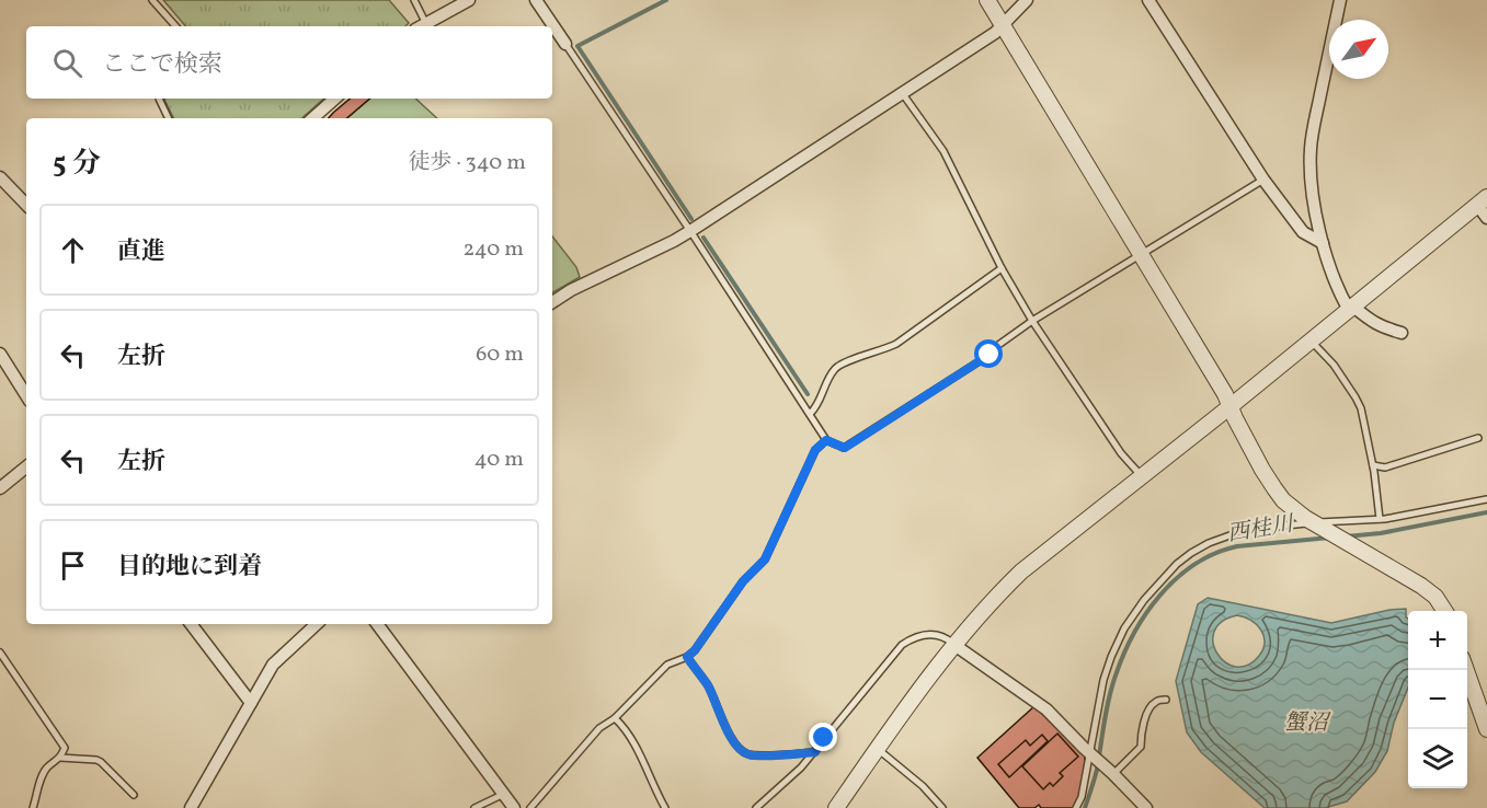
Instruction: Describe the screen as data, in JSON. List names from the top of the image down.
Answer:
{
  "water": ["西桂川", "蟹沼"],
  "north": "top right",
  "page": {
    "search": "ここで検索",
    "heading": ["5 分", "徒歩 · 340 m"],
    "list": [
      ["直進", "240 m"],
      ["左折", "60 m"],
      ["左折", "40 m"],
      "目的地に到着"
    ],
    "map_buttons": ["+", "−"]
  }
}
